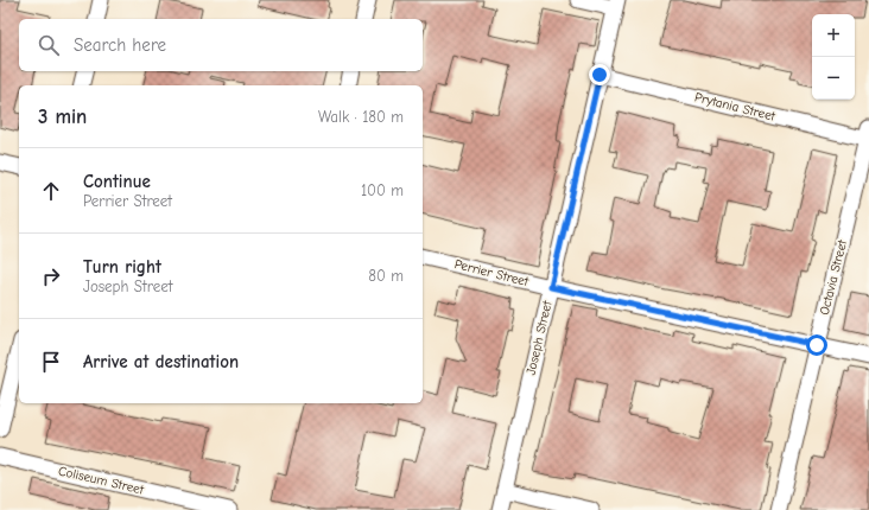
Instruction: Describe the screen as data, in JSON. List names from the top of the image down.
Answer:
{
  "streets": {
    "street": [
      "Prytania Street",
      "Perrier Street",
      "Octavia Street",
      "Joseph Street",
      "Coliseum Street"
    ]
  },
  "crossings": [
    ["Prytania Street", "Octavia Street"],
    ["Prytania Street", "Joseph Street"],
    ["Perrier Street", "Octavia Street"],
    ["Perrier Street", "Joseph Street"]
  ],
  "page": {
    "map_buttons": ["+", "−"],
    "search": "Search here",
    "heading": ["3 min", "Walk · 180 m"],
    "list": [
      ["Continue", "Perrier Street", "100 m"],
      ["Turn right", "Joseph Street", "80 m"],
      "Arrive at destination"
    ]
  }
}
